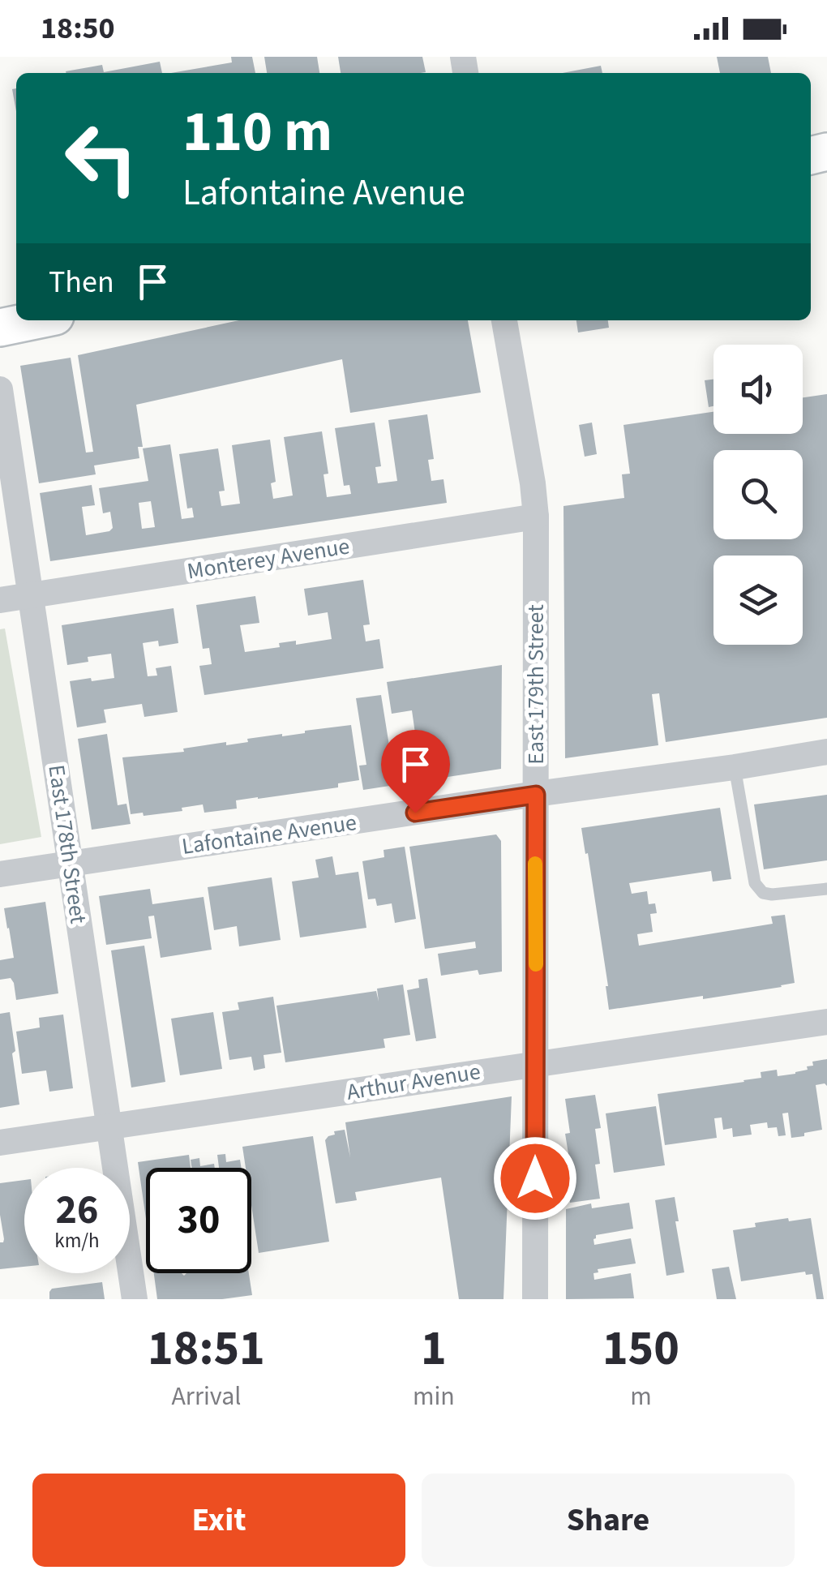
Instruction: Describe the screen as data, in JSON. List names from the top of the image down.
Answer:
{
  "streets": {
    "street": [
      "Monterey Avenue",
      "East 179th Street",
      "Lafontaine Avenue",
      "East 178th Street",
      "Arthur Avenue"
    ]
  },
  "crossings": [
    ["Monterey Avenue", "East 179th Street"],
    ["Monterey Avenue", "East 178th Street"],
    ["East 179th Street", "Lafontaine Avenue"],
    ["East 179th Street", "Arthur Avenue"],
    ["Lafontaine Avenue", "East 178th Street"],
    ["East 178th Street", "Arthur Avenue"]
  ],
  "page": {
    "status": "18:50",
    "turn": ["110 m", "Lafontaine Avenue"],
    "then": "Then",
    "speed": "26 km/h",
    "limit": "30",
    "eta": [
      "18:51",
      "Arrival",
      "1",
      "min",
      "150",
      "m"
    ],
    "buttons": ["Exit", "Share"]
  }
}
